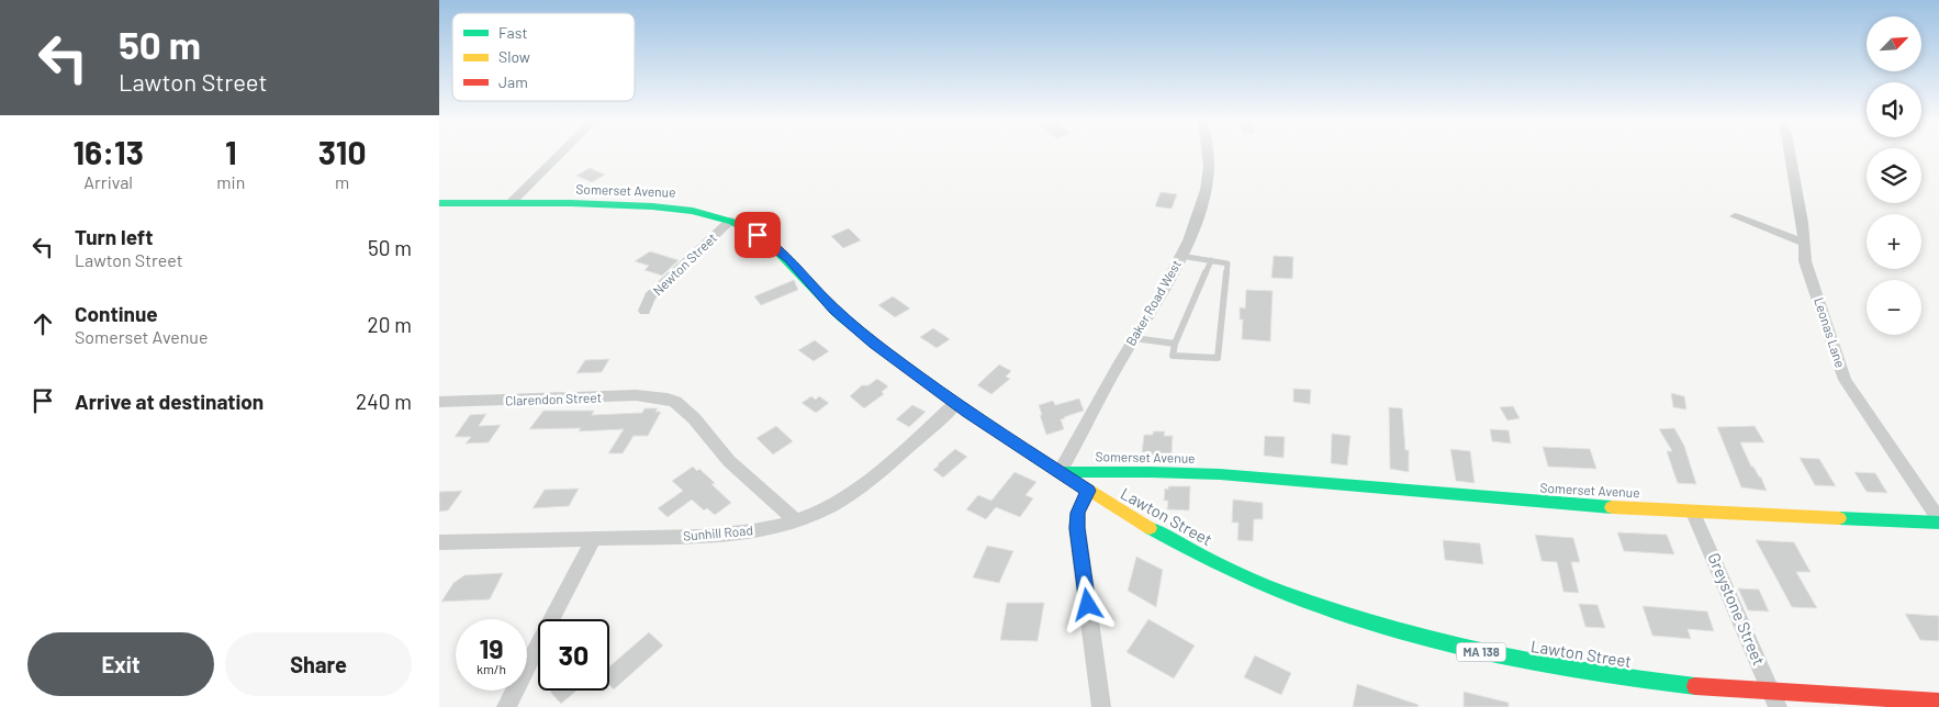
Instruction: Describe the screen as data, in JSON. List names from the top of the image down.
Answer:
{
  "streets": {
    "main road": ["Somerset Avenue", "Lawton Street", "MA 138"],
    "street": [
      "Newton Street",
      "Baker Road West",
      "Leonas Lane",
      "Clarendon Street",
      "Sunhill Road",
      "Greystone Street"
    ]
  },
  "crossings": [
    ["Somerset Avenue", "Newton Street"],
    ["Somerset Avenue", "Baker Road West"],
    ["Somerset Avenue", "Leonas Lane"],
    ["Somerset Avenue", "Lawton Street"],
    ["Somerset Avenue", "Sunhill Road"],
    ["Somerset Avenue", "Greystone Street"],
    ["Baker Road West", "Lawton Street"],
    ["Clarendon Street", "Sunhill Road"],
    ["Lawton Street", "Greystone Street"]
  ],
  "legend": ["Fast", "Slow", "Jam"],
  "north": "top right",
  "page": {
    "turn": ["50 m", "Lawton Street"],
    "map_buttons": ["+", "−"],
    "eta": [
      "16:13",
      "Arrival",
      "1",
      "min",
      "310",
      "m"
    ],
    "list": [
      {
        "name": "Turn left",
        "note": "Lawton Street",
        "value": "50 m"
      },
      {
        "name": "Continue",
        "note": "Somerset Avenue",
        "value": "20 m"
      },
      {
        "name": "Arrive at destination",
        "value": "240 m"
      }
    ],
    "speed": "19 km/h",
    "limit": "30",
    "buttons": ["Exit", "Share"]
  }
}
